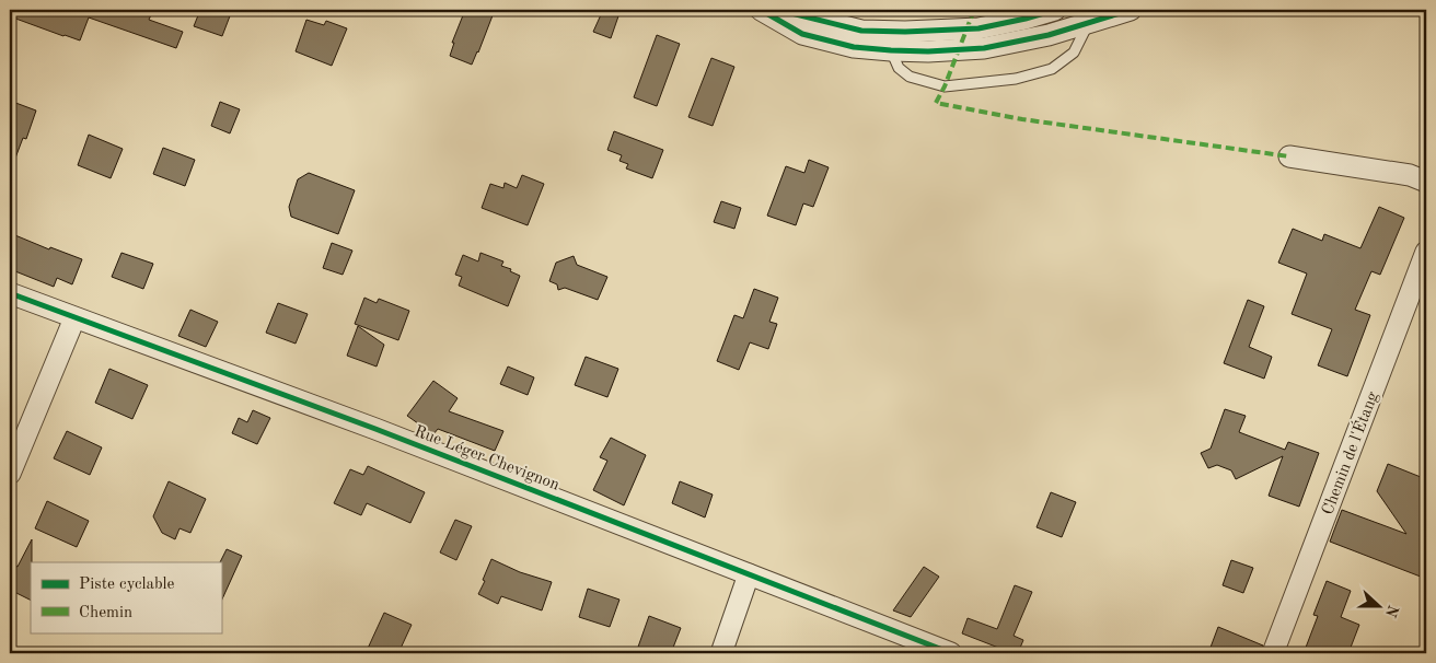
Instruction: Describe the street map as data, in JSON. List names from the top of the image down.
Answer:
{
  "streets": {
    "street": ["Chemin de l'Étang", "Rue Léger Chevignon"]
  },
  "legend": ["Piste cyclable", "Chemin"],
  "north": "right"
}
